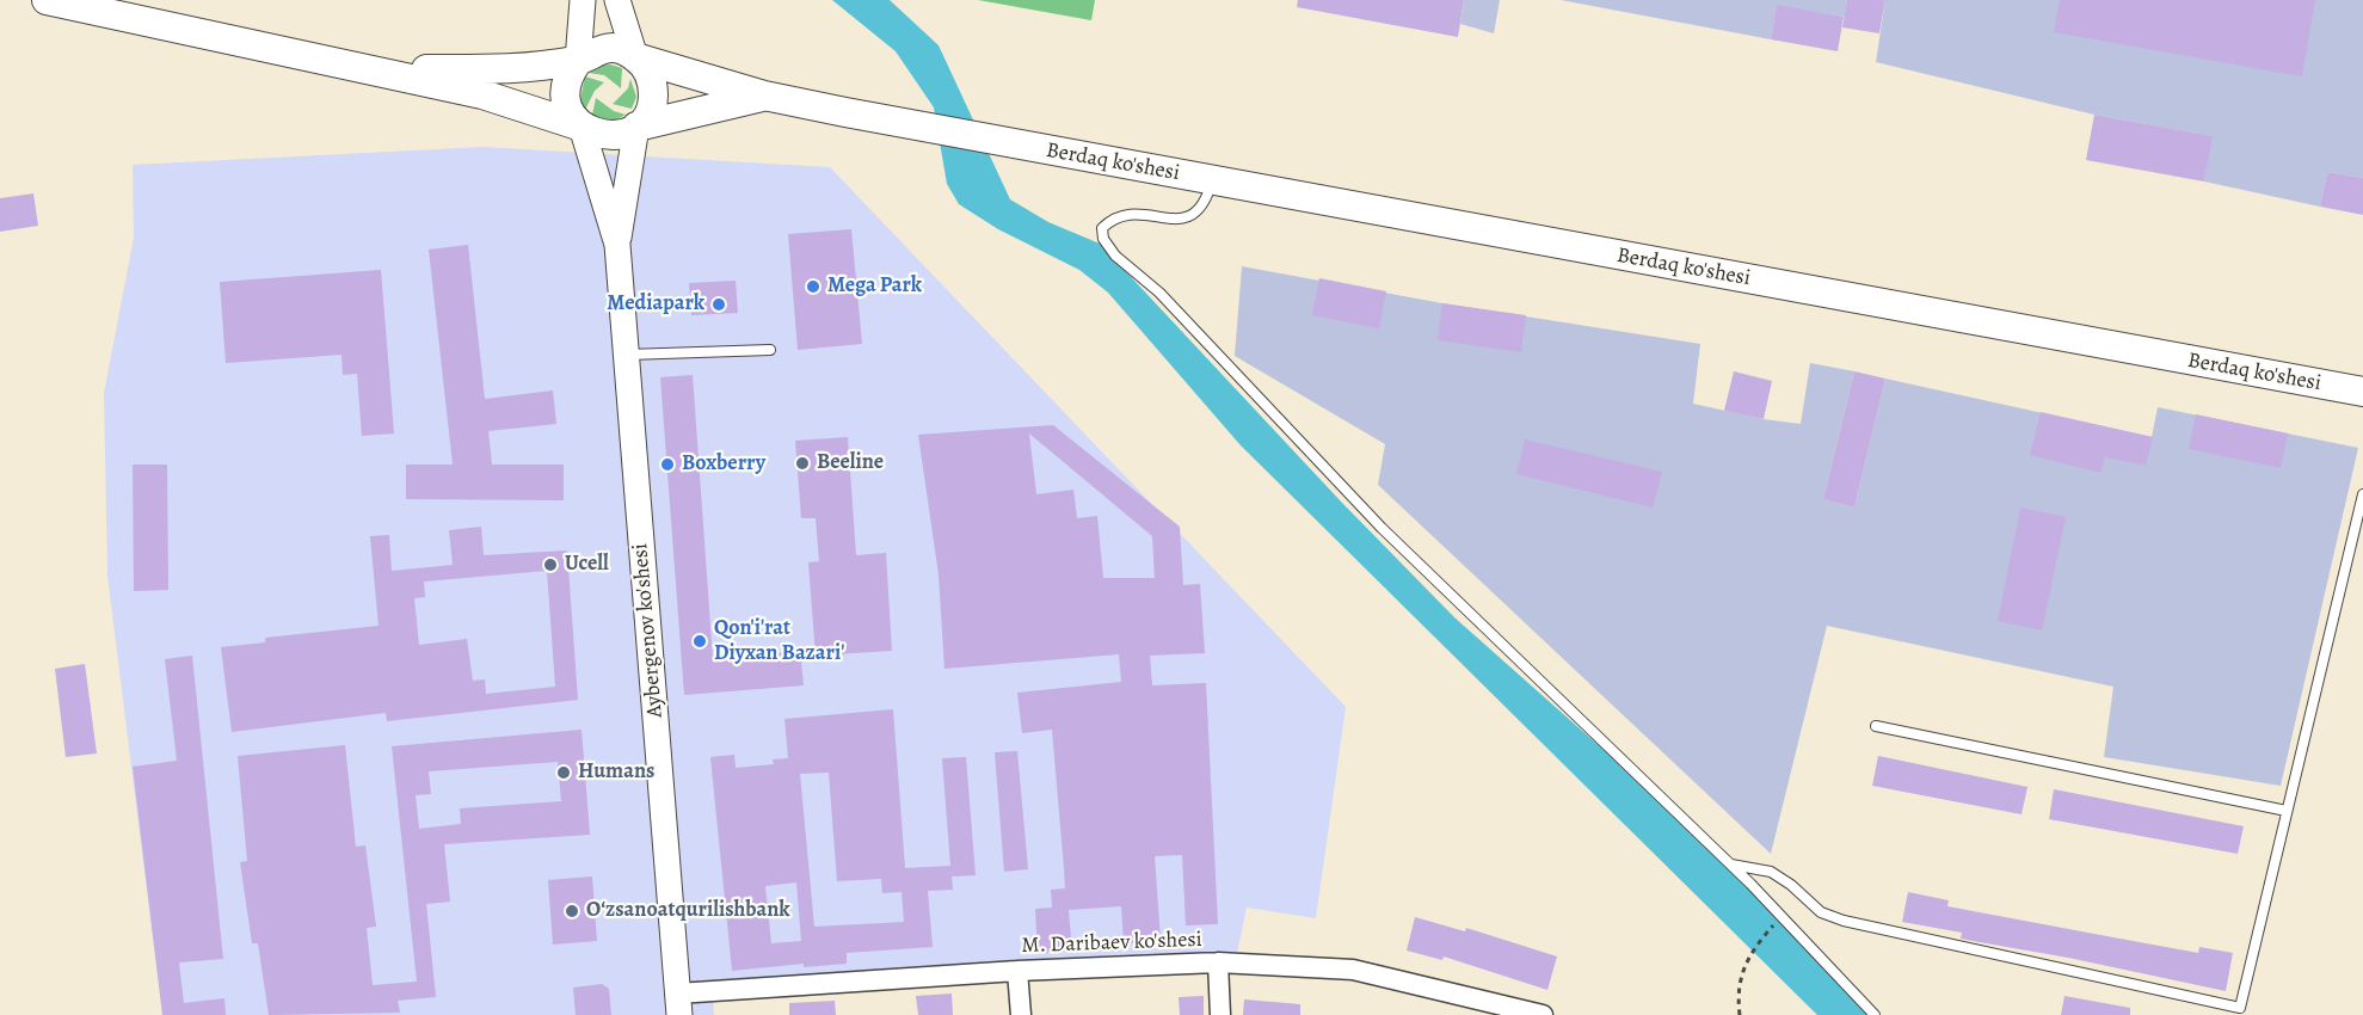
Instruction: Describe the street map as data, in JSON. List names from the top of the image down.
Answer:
{
  "streets": {
    "main road": ["Berdaq ko'shesi"],
    "street": ["Aybergenov ko'shesi", "M. Daribaev ko'shesi"]
  },
  "crossings": [
    ["Berdaq ko'shesi", "Aybergenov ko'shesi"],
    ["Aybergenov ko'shesi", "M. Daribaev ko'shesi"]
  ],
  "places": [
    "Mega Park",
    "Mediapark",
    "Beeline",
    "Boxberry",
    "Ucell",
    "Qon'i'rat Diyxan Bazari'",
    "Humans",
    "Oʻzsanoatqurilishbank"
  ]
}
